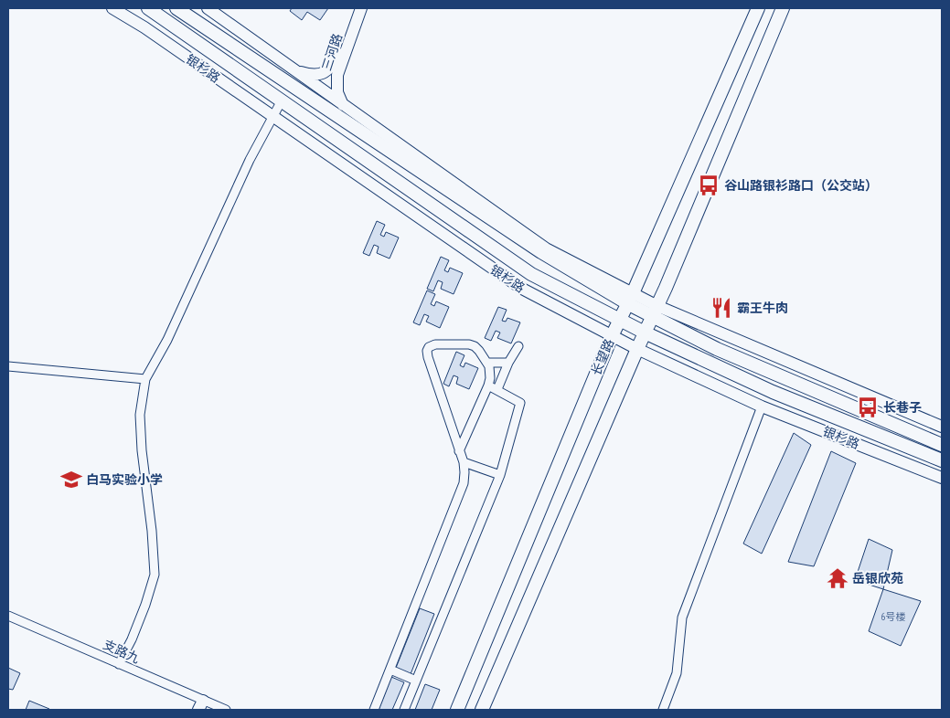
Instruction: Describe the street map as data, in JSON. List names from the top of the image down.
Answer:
{
  "streets": {
    "main road": ["银杉路", "长望路"],
    "street": ["三河路", "支路九"]
  },
  "crossings": [
    ["银杉路", "长望路"]
  ],
  "places": {
    "bus stop": ["谷山路银衫路口（公交站）", "长巷子"],
    "restaurant": ["霸王牛肉"],
    "school or university": ["白马实验小学"],
    "temple": ["岳银欣苑"]
  },
  "house_numbers": ["6号楼"]
}
